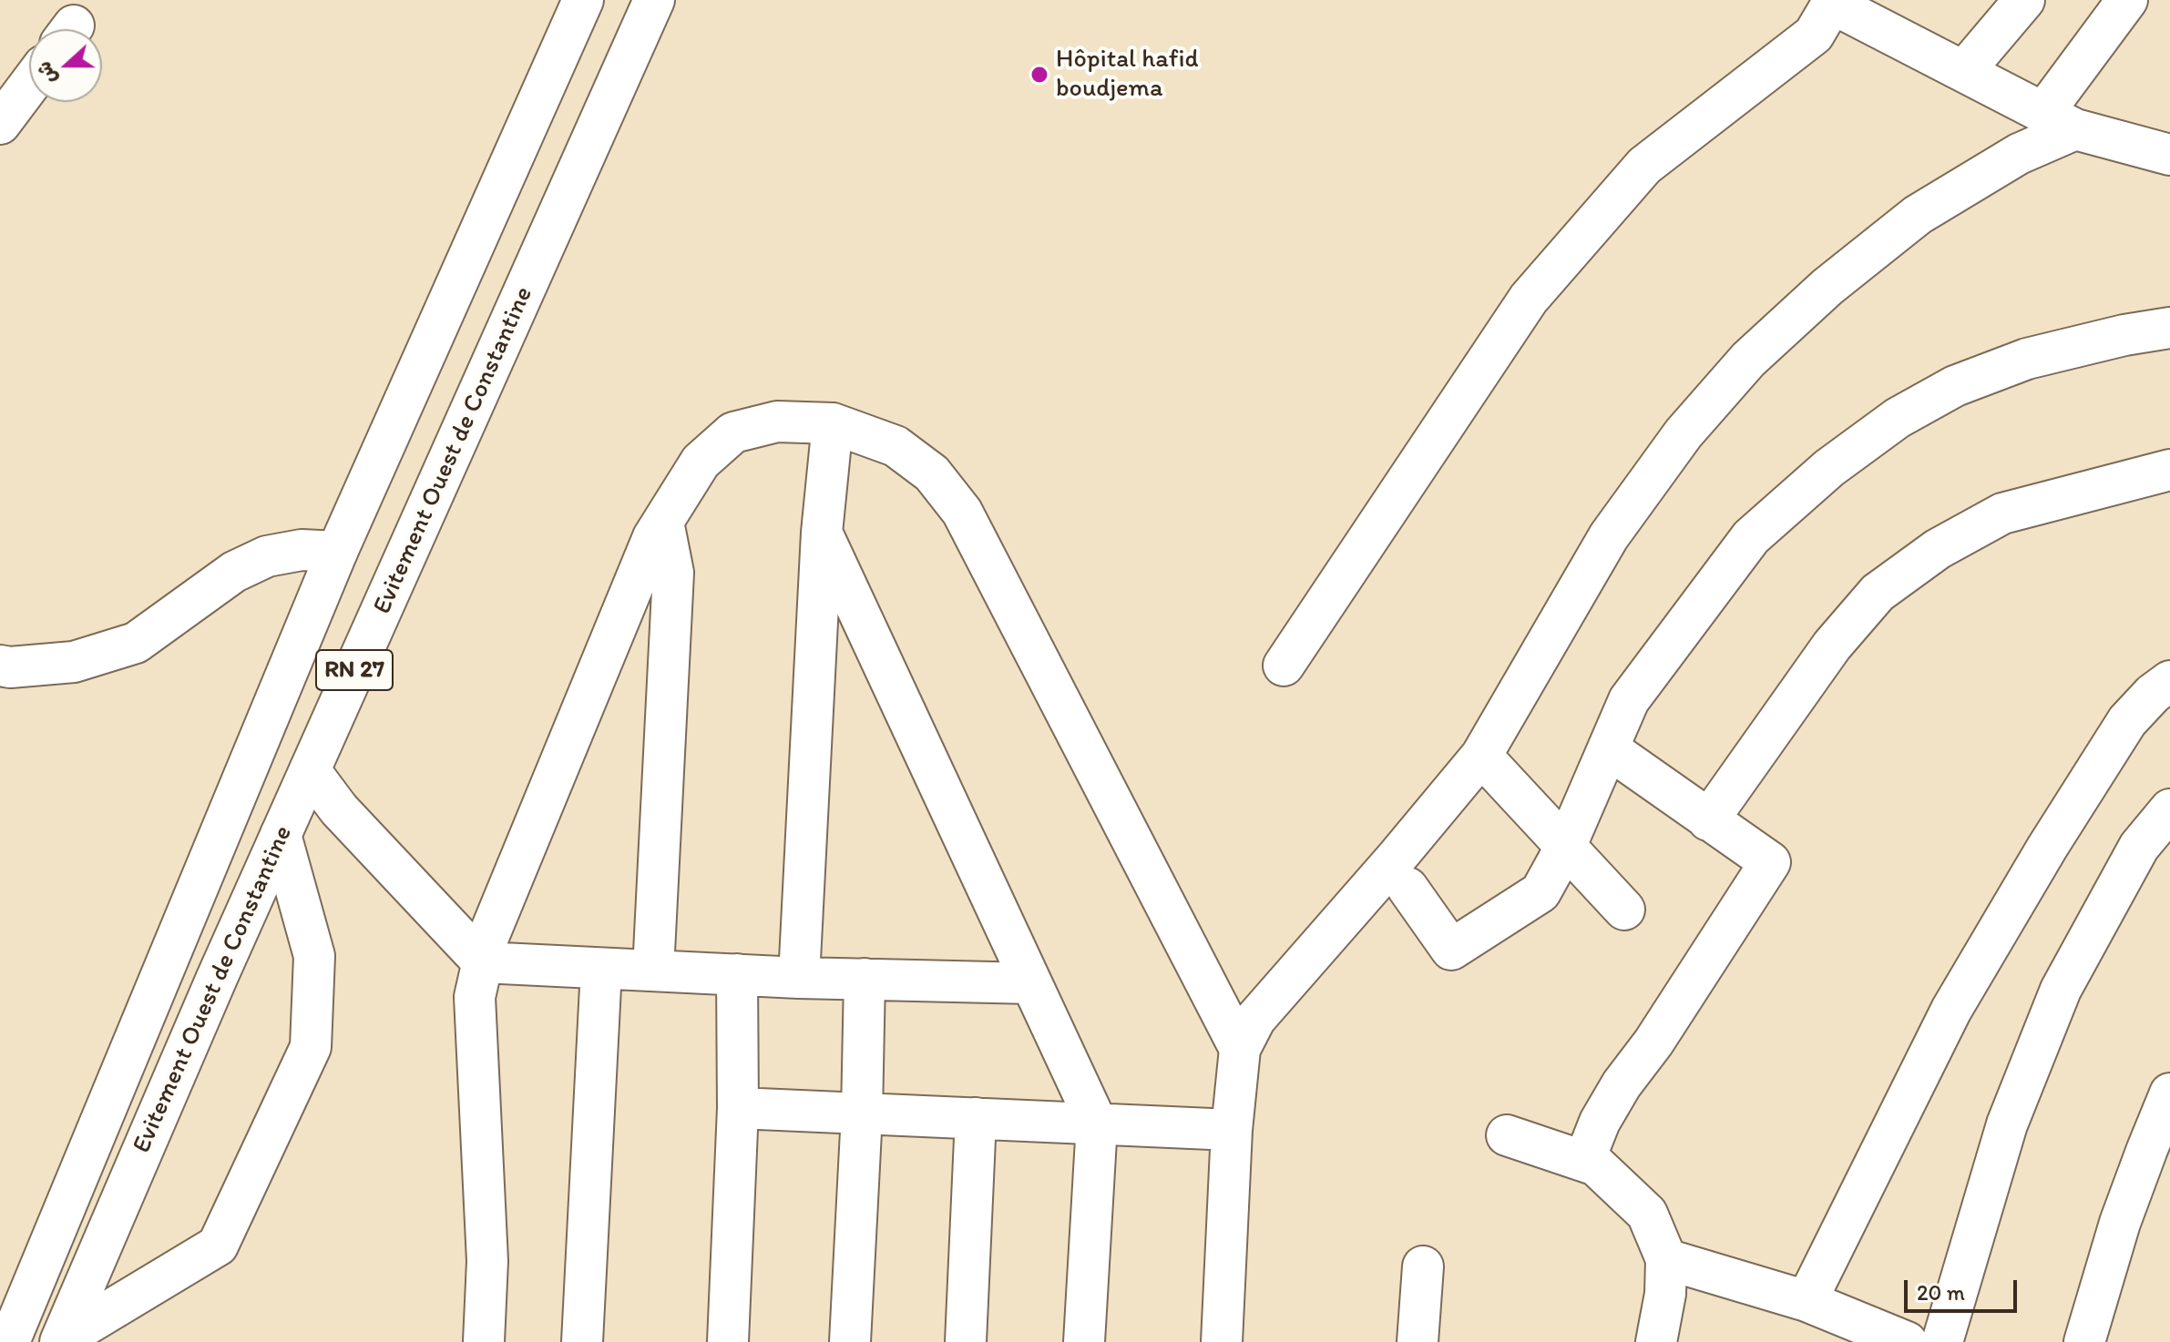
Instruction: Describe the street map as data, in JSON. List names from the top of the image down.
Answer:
{
  "streets": {
    "main road": ["Evitement Ouest de Constantine", "RN 27"]
  },
  "places": ["Hôpital hafid boudjema"],
  "scale_bar": "20 m",
  "north": "left"
}
